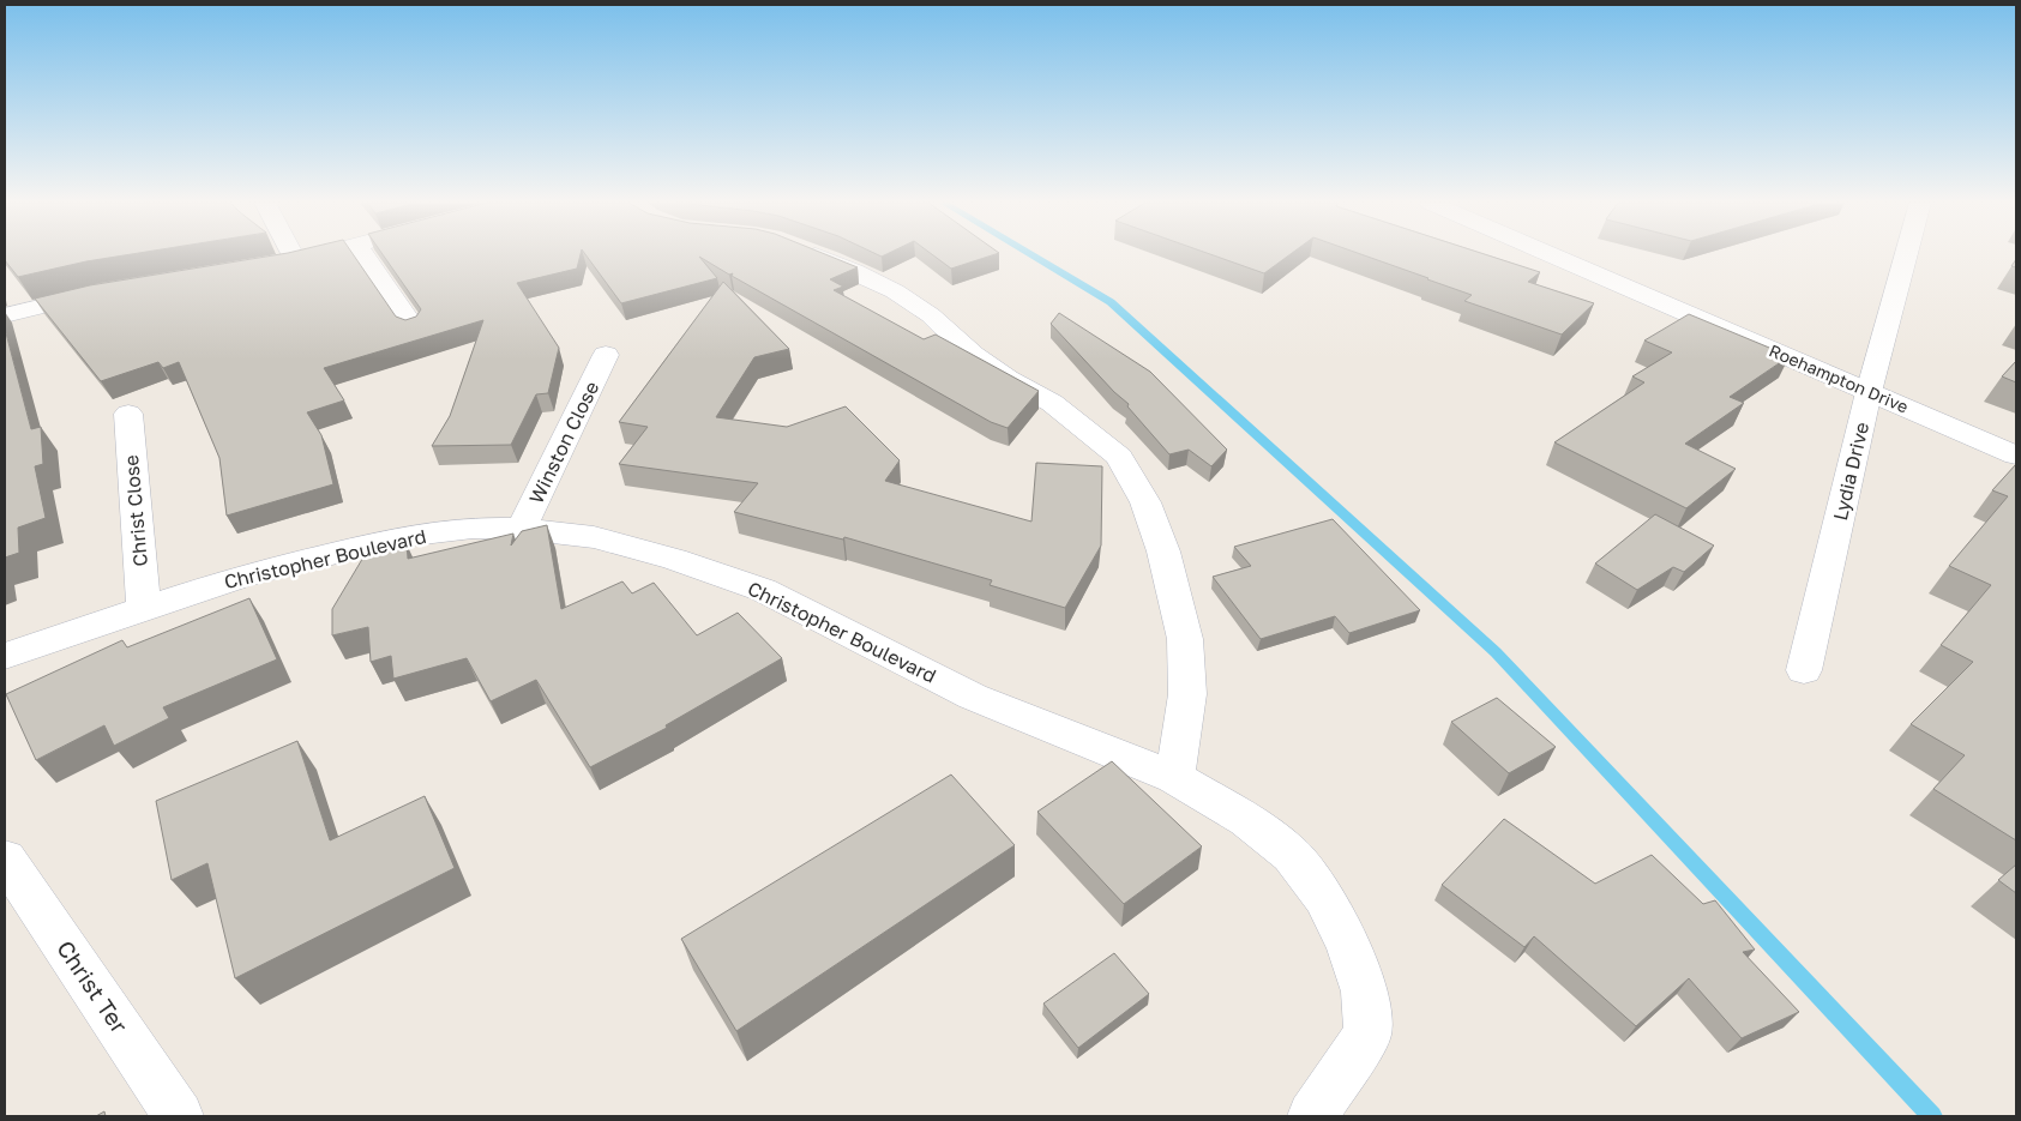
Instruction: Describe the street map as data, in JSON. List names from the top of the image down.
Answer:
{
  "streets": {
    "street": [
      "Roehampton Drive",
      "Winston Close",
      "Lydia Drive",
      "Christ Close",
      "Christopher Boulevard",
      "Christ Ter"
    ]
  },
  "crossings": [
    ["Roehampton Drive", "Lydia Drive"],
    ["Winston Close", "Christopher Boulevard"],
    ["Christ Close", "Christopher Boulevard"]
  ]
}
